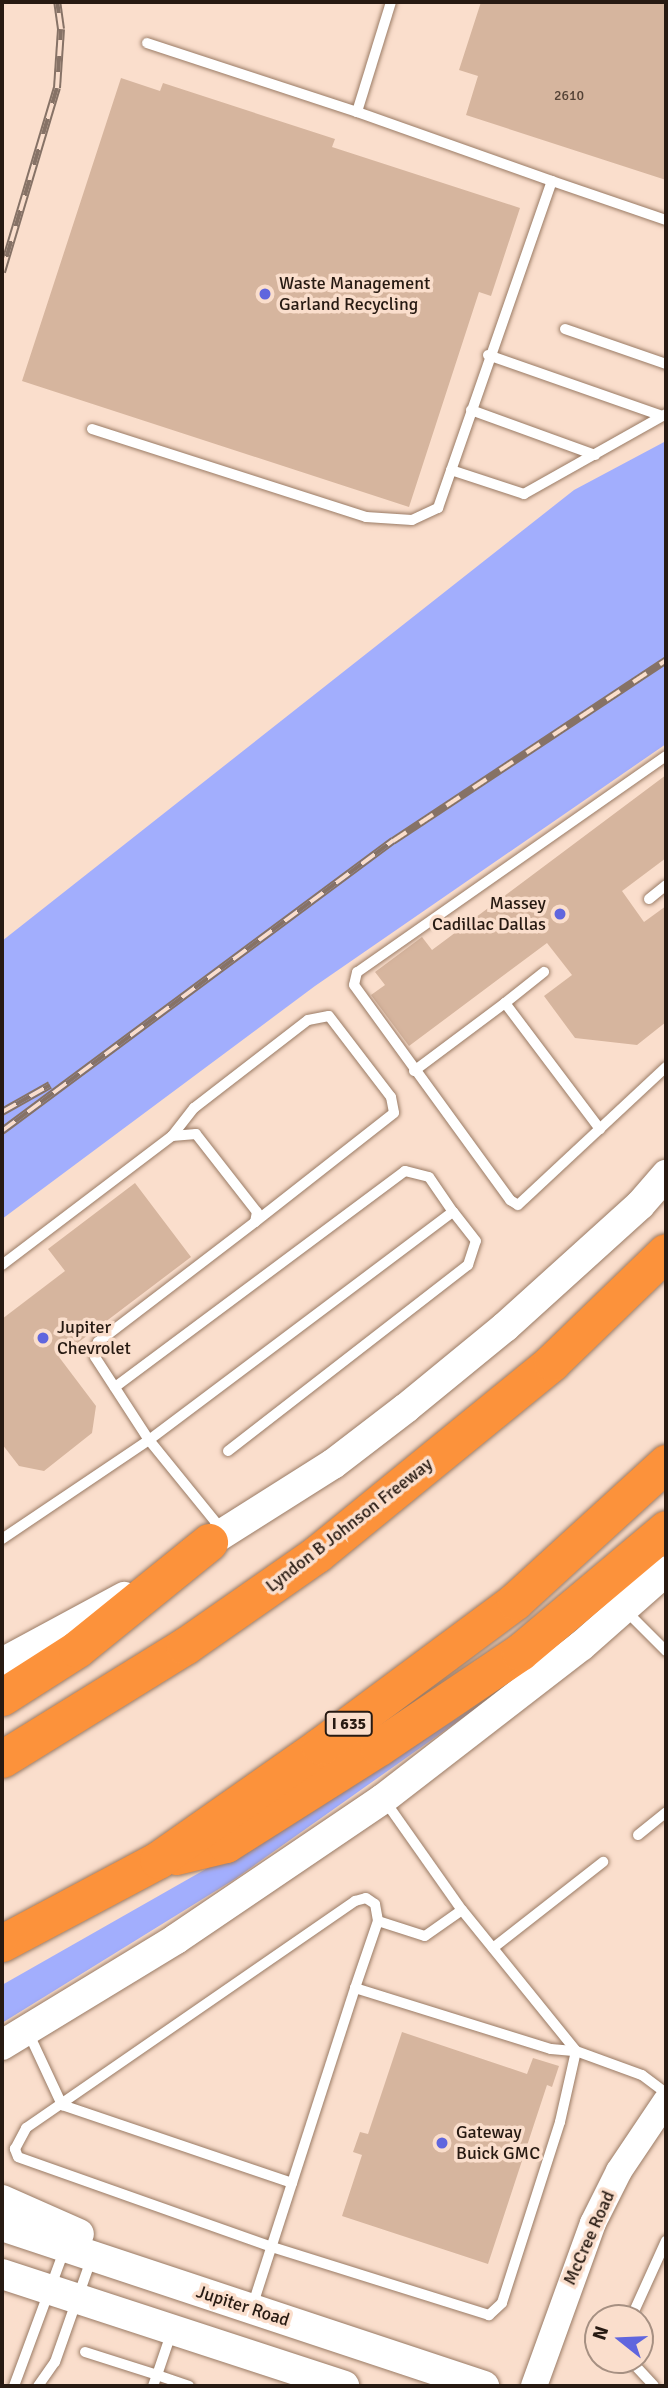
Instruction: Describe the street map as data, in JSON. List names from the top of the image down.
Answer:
{
  "streets": {
    "highway": ["Lyndon B Johnson Freeway", "I 635"],
    "main road": ["Jupiter Road"],
    "street": ["McCree Road"]
  },
  "places": [
    "Waste Management Garland Recycling",
    "Massey Cadillac Dallas",
    "Jupiter Chevrolet",
    "Gateway Buick GMC"
  ],
  "house_numbers": ["2610"],
  "north": "left"
}
